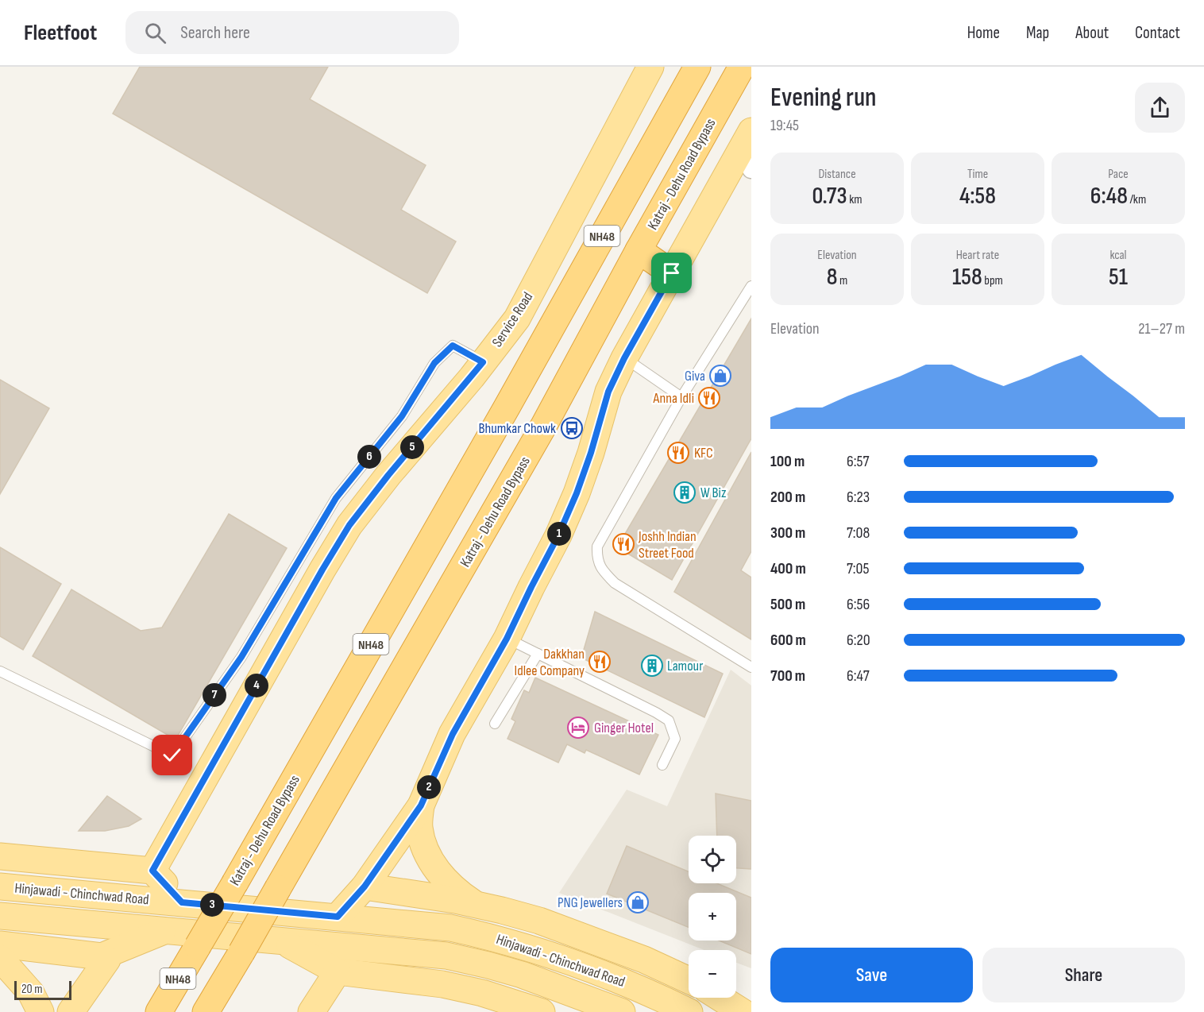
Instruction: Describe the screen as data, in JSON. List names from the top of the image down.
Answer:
{
  "streets": {
    "highway": ["Katraj - Dehu Road Bypass", "NH48"],
    "main road": ["Service Road", "Hinjawadi - Chinchwad Road"]
  },
  "places": {
    "shop": ["Giva", "PNG Jewellers"],
    "restaurant": [
      "Anna Idli",
      "KFC",
      "Joshh Indian Street Food",
      "Dakkhan Idlee Company"
    ],
    "bus stop": ["Bhumkar Chowk"],
    "building": ["W Biz", "Lamour"],
    "hotel": ["Ginger Hotel"]
  },
  "scale_bar": "20 m",
  "page": {
    "header": "Fleetfoot",
    "search": "Search here",
    "nav": [
      "Home",
      "Map",
      "About",
      "Contact"
    ],
    "heading": ["Evening run", "19:45"],
    "stats": [
      ["Distance", "0.73 km"],
      ["Time", "4:58"],
      ["Pace", "6:48 /km"],
      ["Elevation", "8 m"],
      ["Heart rate", "158 bpm"],
      ["kcal", "51"]
    ],
    "chart": ["Elevation", "21–27 m"],
    "pins": [
      "5",
      "6",
      "1",
      "4",
      "7",
      "2",
      "3"
    ],
    "list": [
      {
        "name": "100 m",
        "note": "6:57"
      },
      {
        "name": "200 m",
        "note": "6:23"
      },
      {
        "name": "300 m",
        "note": "7:08"
      },
      {
        "name": "400 m",
        "note": "7:05"
      },
      {
        "name": "500 m",
        "note": "6:56"
      },
      {
        "name": "600 m",
        "note": "6:20"
      },
      {
        "name": "700 m",
        "note": "6:47"
      }
    ],
    "map_buttons": ["+", "−"],
    "buttons": ["Save", "Share"],
    "scale": "20 m"
  }
}
